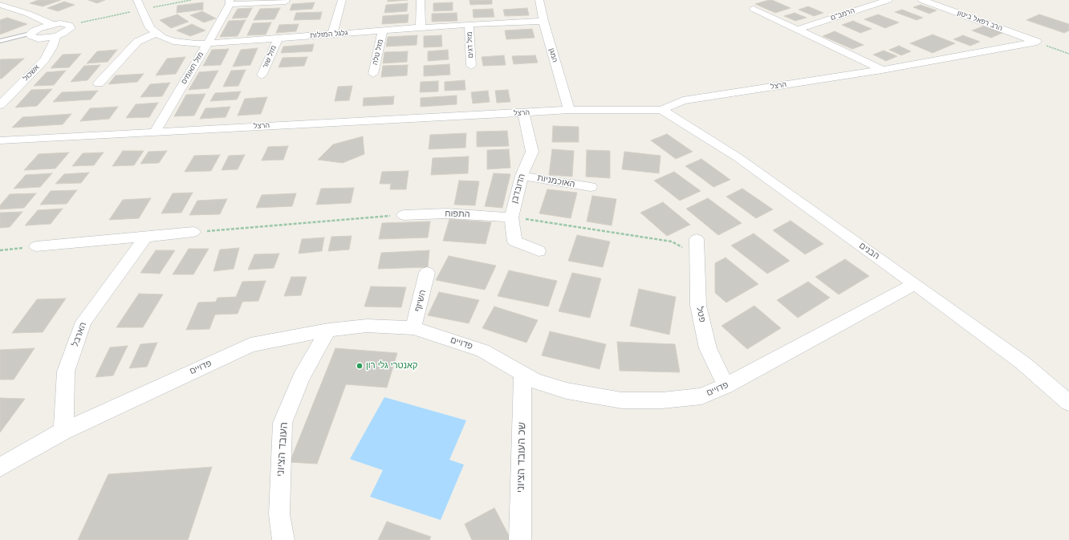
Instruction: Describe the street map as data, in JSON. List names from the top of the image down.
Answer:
{
  "streets": {
    "street": [
      "הרמב\"ם",
      "הרב רפאל ביטון",
      "גלגל המזלות",
      "מזל דגים",
      "מזל טלה",
      "המגן",
      "מזל שור",
      "מזל תאומים",
      "אשכול",
      "הרצל",
      "האוכמניות",
      "הדובדבן",
      "התפוח",
      "הבנים",
      "השיזף",
      "פטל",
      "הארבל",
      "פדויים",
      "העובד הציוני",
      "שכ העובד הציוני"
    ]
  },
  "crossings": [
    ["הרב רפאל ביטון", "הרצל"],
    ["גלגל המזלות", "מזל דגים"],
    ["גלגל המזלות", "מזל טלה"],
    ["גלגל המזלות", "המגן"],
    ["גלגל המזלות", "מזל שור"],
    ["גלגל המזלות", "מזל תאומים"],
    ["המגן", "הרצל"],
    ["מזל תאומים", "הרצל"],
    ["הרצל", "הדובדבן"],
    ["הרצל", "הבנים"],
    ["האוכמניות", "הדובדבן"],
    ["הדובדבן", "התפוח"],
    ["הבנים", "פדויים"],
    ["השיזף", "פדויים"],
    ["פטל", "פדויים"],
    ["הארבל", "פדויים"],
    ["פדויים", "העובד הציוני"],
    ["פדויים", "שכ העובד הציוני"]
  ],
  "places": ["קאנטרי גלי רון"]
}
